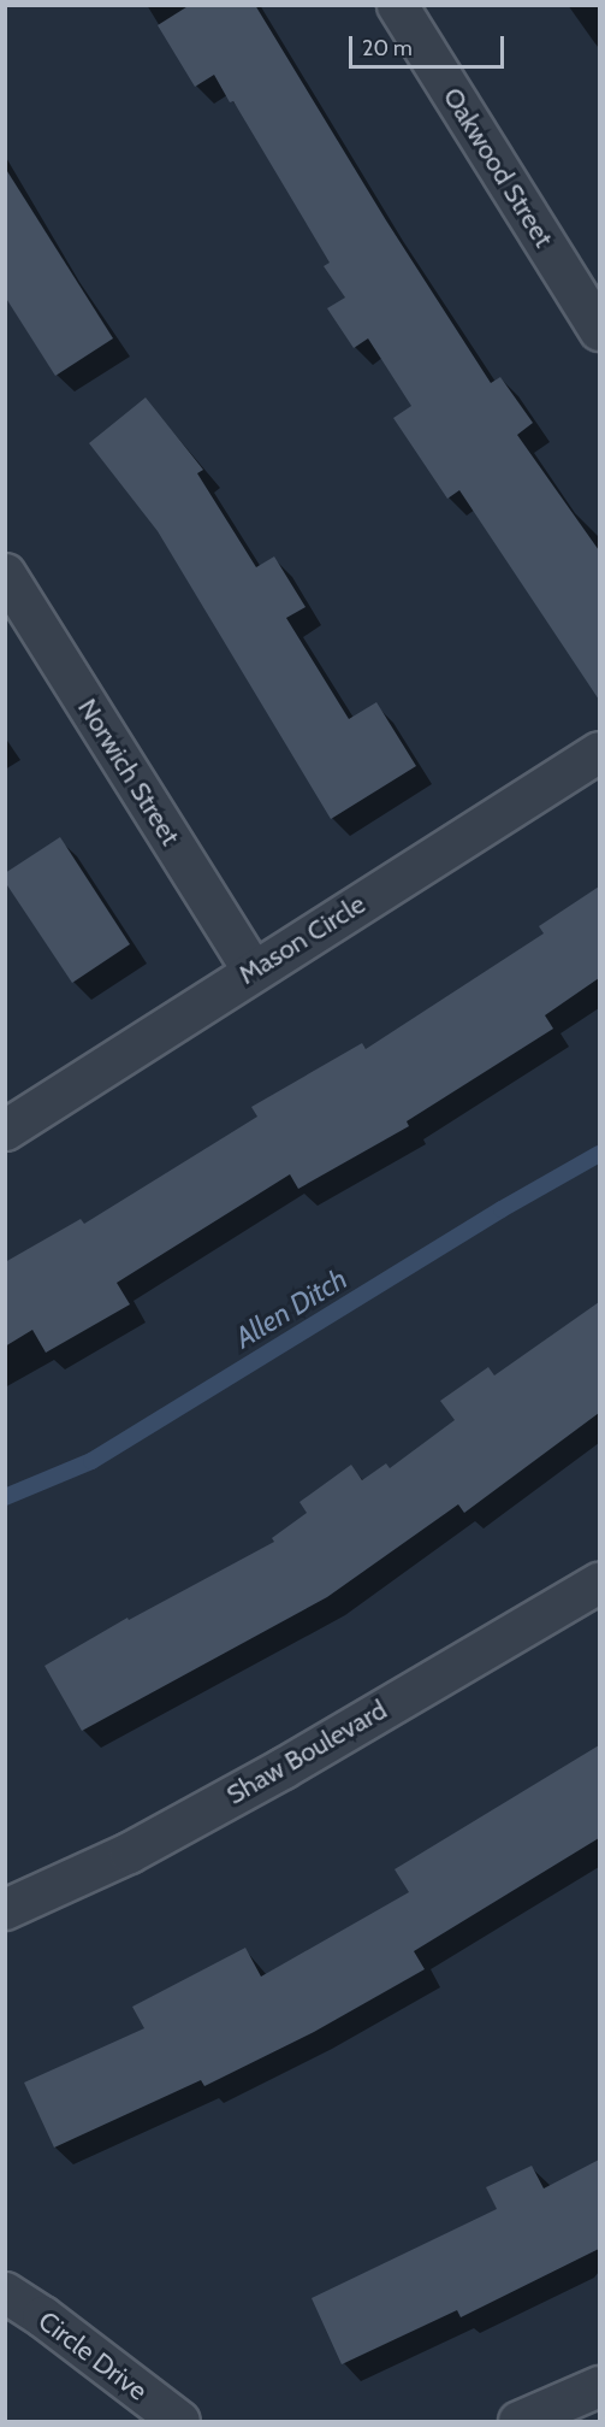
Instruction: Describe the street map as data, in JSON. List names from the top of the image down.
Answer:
{
  "streets": {
    "street": [
      "Oakwood Street",
      "Norwich Street",
      "Mason Circle",
      "Shaw Boulevard",
      "Circle Drive"
    ]
  },
  "crossings": [
    ["Norwich Street", "Mason Circle"]
  ],
  "water": ["Allen Ditch"],
  "scale_bar": "20 m"
}
